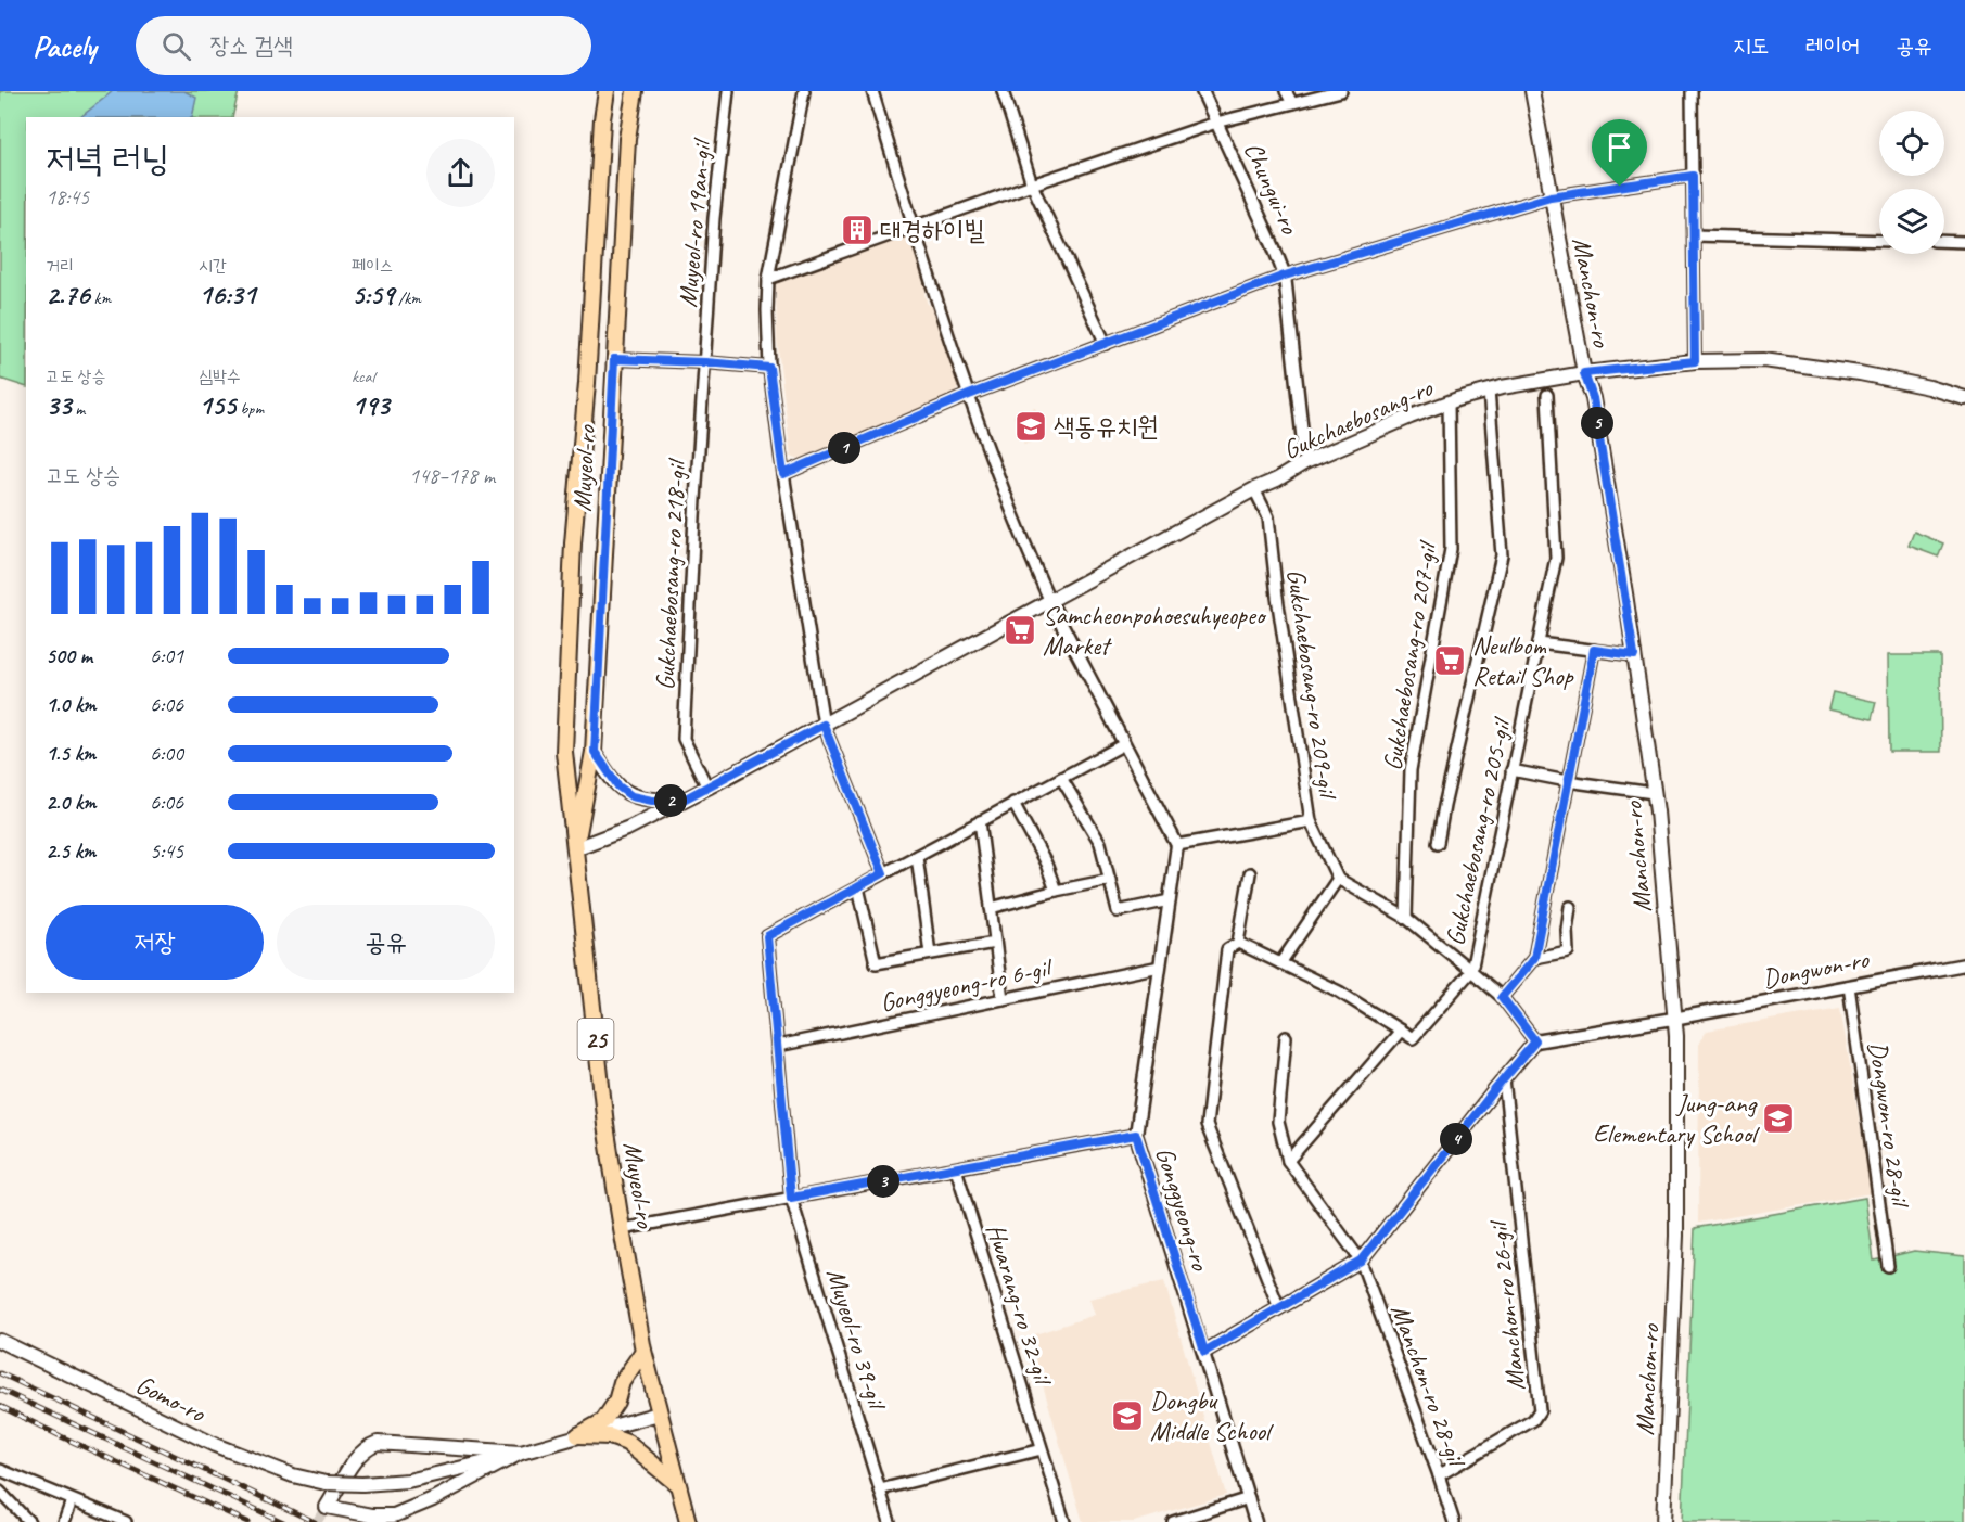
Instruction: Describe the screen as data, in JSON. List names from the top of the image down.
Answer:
{
  "streets": {
    "main road": [
      "Manchon-ro",
      "Gukchaebosang-ro",
      "Muyeol-ro",
      "25",
      "Gomo-ro"
    ],
    "street": [
      "Chungui-ro",
      "Muyeol-ro 19an-gil",
      "Gukchaebosang-ro 218-gil",
      "Gukchaebosang-ro 207-gil",
      "Gukchaebosang-ro 209-gil",
      "Gukchaebosang-ro 205-gil",
      "Dongwon-ro",
      "Gonggyeong-ro 6-gil",
      "Dongwon-ro 28-gil",
      "Gonggyeong-ro",
      "Hwarang-ro 32-gil",
      "Manchon-ro 26-gil",
      "Muyeol-ro 39-gil",
      "Manchon-ro 28-gil"
    ]
  },
  "crossings": [
    ["Chungui-ro", "Gukchaebosang-ro"],
    ["Muyeol-ro 19an-gil", "Gukchaebosang-ro 218-gil"],
    ["Manchon-ro", "Gukchaebosang-ro"],
    ["Manchon-ro", "Dongwon-ro"],
    ["Gukchaebosang-ro", "Muyeol-ro"],
    ["Gukchaebosang-ro", "Gukchaebosang-ro 218-gil"],
    ["Gukchaebosang-ro", "Gukchaebosang-ro 207-gil"],
    ["Gukchaebosang-ro", "Gukchaebosang-ro 209-gil"],
    ["Dongwon-ro", "Dongwon-ro 28-gil"],
    ["Gonggyeong-ro 6-gil", "Gonggyeong-ro"],
    ["Gonggyeong-ro 6-gil", "Muyeol-ro 39-gil"],
    ["Manchon-ro 26-gil", "Manchon-ro 28-gil"]
  ],
  "places": {
    "building": ["대경하이빌"],
    "school or university": ["색동유치원", "Jung-ang Elementary School", "Dongbu Middle School"],
    "supermarket": ["Samcheonpohoesuhyeopeo Market", "Neulbom Retail Shop"]
  },
  "page": {
    "header": "Pacely",
    "search": "장소 검색",
    "nav": ["지도", "레이어", "공유"],
    "heading": ["저녁 러닝", "18:45"],
    "stats": [
      ["거리", "2.76 km"],
      ["시간", "16:31"],
      ["페이스", "5:59 /km"],
      ["고도 상승", "33 m"],
      ["심박수", "155 bpm"],
      ["kcal", "193"]
    ],
    "pins": [
      "5",
      "1",
      "2",
      "4",
      "3"
    ],
    "chart": ["고도 상승", "148–178 m"],
    "list": [
      {
        "name": "500 m",
        "note": "6:01"
      },
      {
        "name": "1.0 km",
        "note": "6:06"
      },
      {
        "name": "1.5 km",
        "note": "6:00"
      },
      {
        "name": "2.0 km",
        "note": "6:06"
      },
      {
        "name": "2.5 km",
        "note": "5:45"
      }
    ],
    "buttons": ["저장", "공유"]
  }
}
